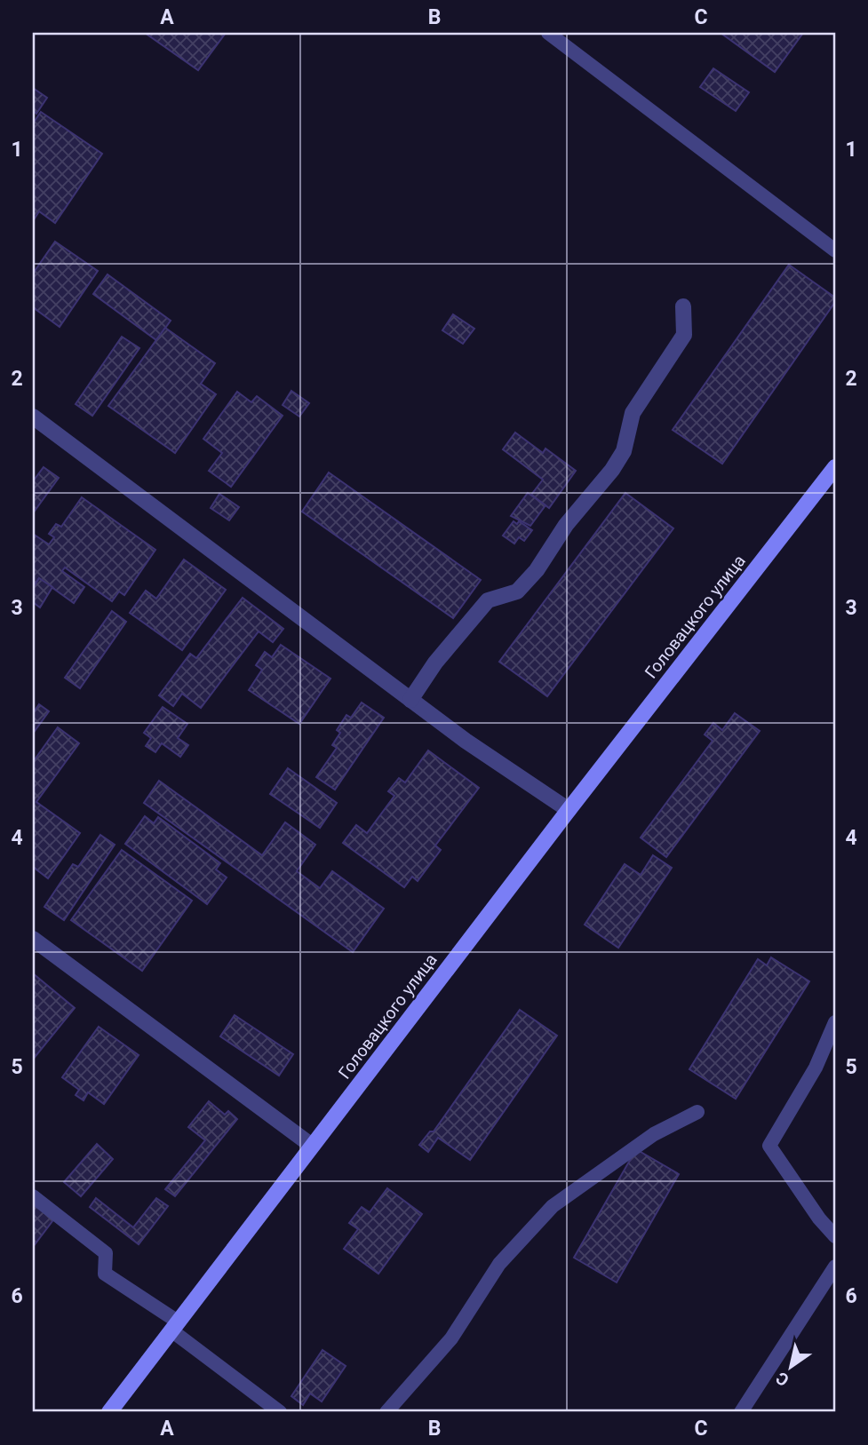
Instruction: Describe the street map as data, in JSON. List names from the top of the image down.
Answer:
{
  "streets": {
    "main road": ["Головацкого улица"]
  },
  "north": "bottom left",
  "grid": {
    "columns": ["A", "B", "C"],
    "rows": [
      "1",
      "2",
      "3",
      "4",
      "5",
      "6"
    ]
  }
}
